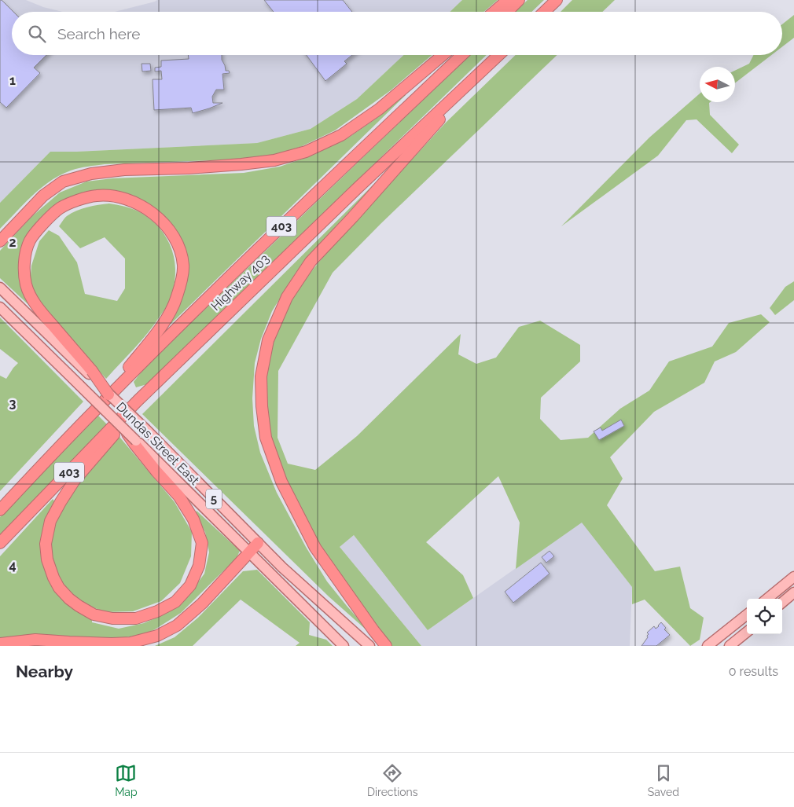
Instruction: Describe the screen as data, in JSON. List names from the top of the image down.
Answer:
{
  "streets": {
    "highway": ["403", "Highway 403"],
    "main road": ["Dundas Street East", "5"]
  },
  "north": "left",
  "page": {
    "search": "Search here",
    "heading": ["Nearby", "0 results"],
    "nav": ["Map", "Directions", "Saved"]
  },
  "grid": {
    "rows": [
      "1",
      "2",
      "3",
      "4"
    ]
  }
}
